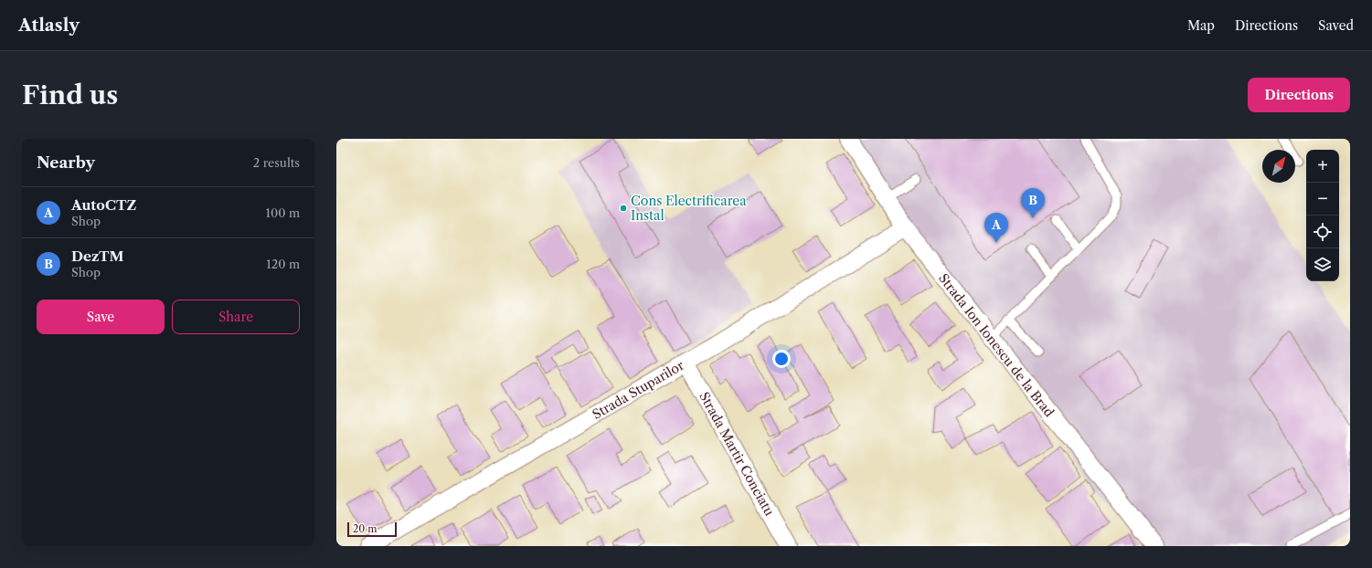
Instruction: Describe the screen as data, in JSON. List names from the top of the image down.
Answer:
{
  "streets": {
    "street": ["Strada Ion Ionescu de la Brad", "Strada Stuparilor", "Strada Martir Conciatu"]
  },
  "crossings": [
    ["Strada Ion Ionescu de la Brad", "Strada Stuparilor"],
    ["Strada Stuparilor", "Strada Martir Conciatu"]
  ],
  "places": ["Cons Electrificarea Instal"],
  "scale_bar": "20 m",
  "north": "top right",
  "page": {
    "header": "Atlasly",
    "nav": ["Map", "Directions", "Saved"],
    "buttons": [
      "Directions",
      ["Save", "Share"]
    ],
    "title": "Find us",
    "heading": ["Nearby", "2 results"],
    "map_buttons": ["+", "−"],
    "list": [
      {
        "mark": "A",
        "name": "AutoCTZ",
        "note": "Shop",
        "value": "100 m"
      },
      {
        "mark": "B",
        "name": "DezTM",
        "note": "Shop",
        "value": "120 m"
      }
    ],
    "pins": ["B", "A"],
    "scale": "20 m"
  }
}
